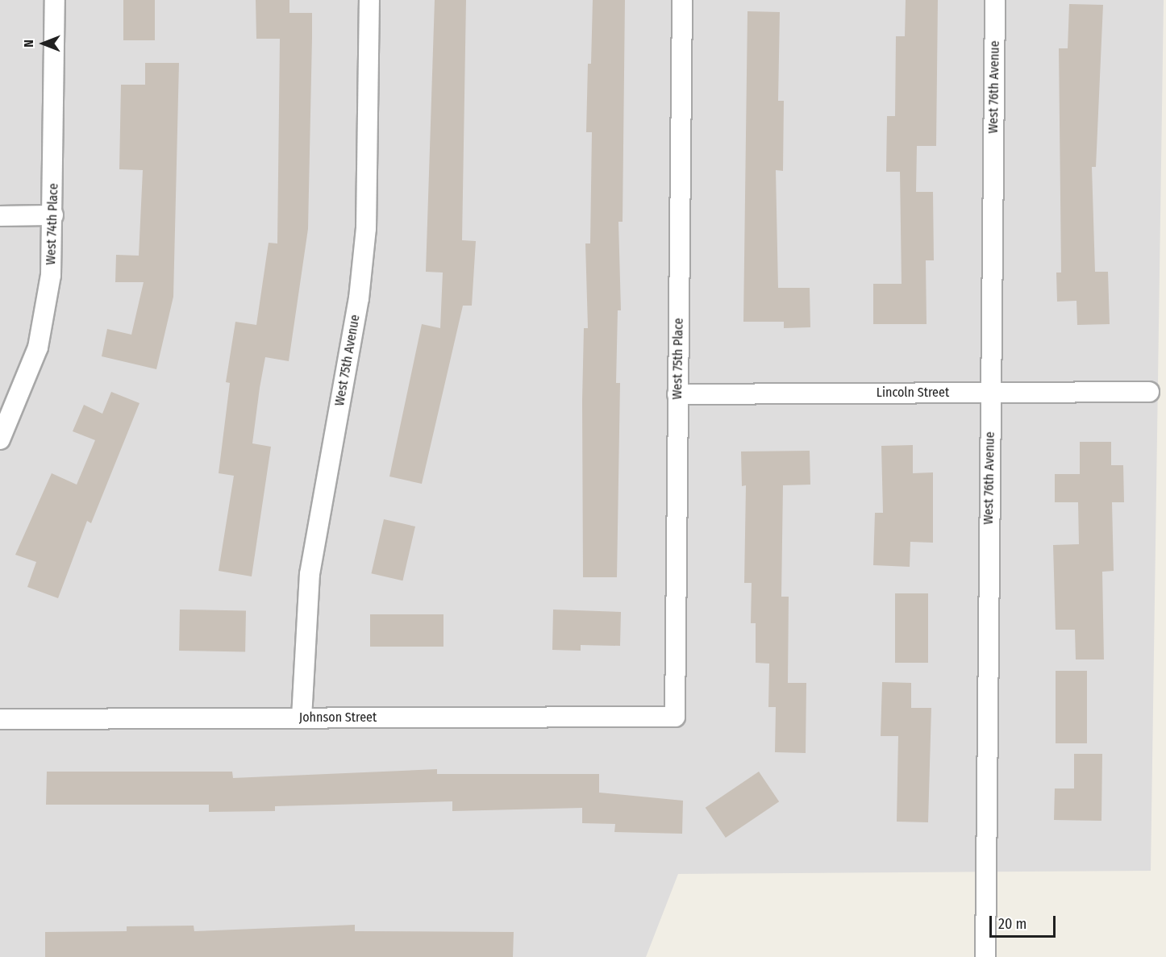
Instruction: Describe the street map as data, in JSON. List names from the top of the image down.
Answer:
{
  "streets": {
    "street": [
      "West 76th Avenue",
      "West 74th Place",
      "West 75th Place",
      "West 75th Avenue",
      "Lincoln Street",
      "Johnson Street"
    ]
  },
  "crossings": [
    ["West 76th Avenue", "Lincoln Street"],
    ["West 75th Place", "Lincoln Street"],
    ["West 75th Place", "Johnson Street"],
    ["West 75th Avenue", "Johnson Street"]
  ],
  "scale_bar": "20 m",
  "north": "left"
}
